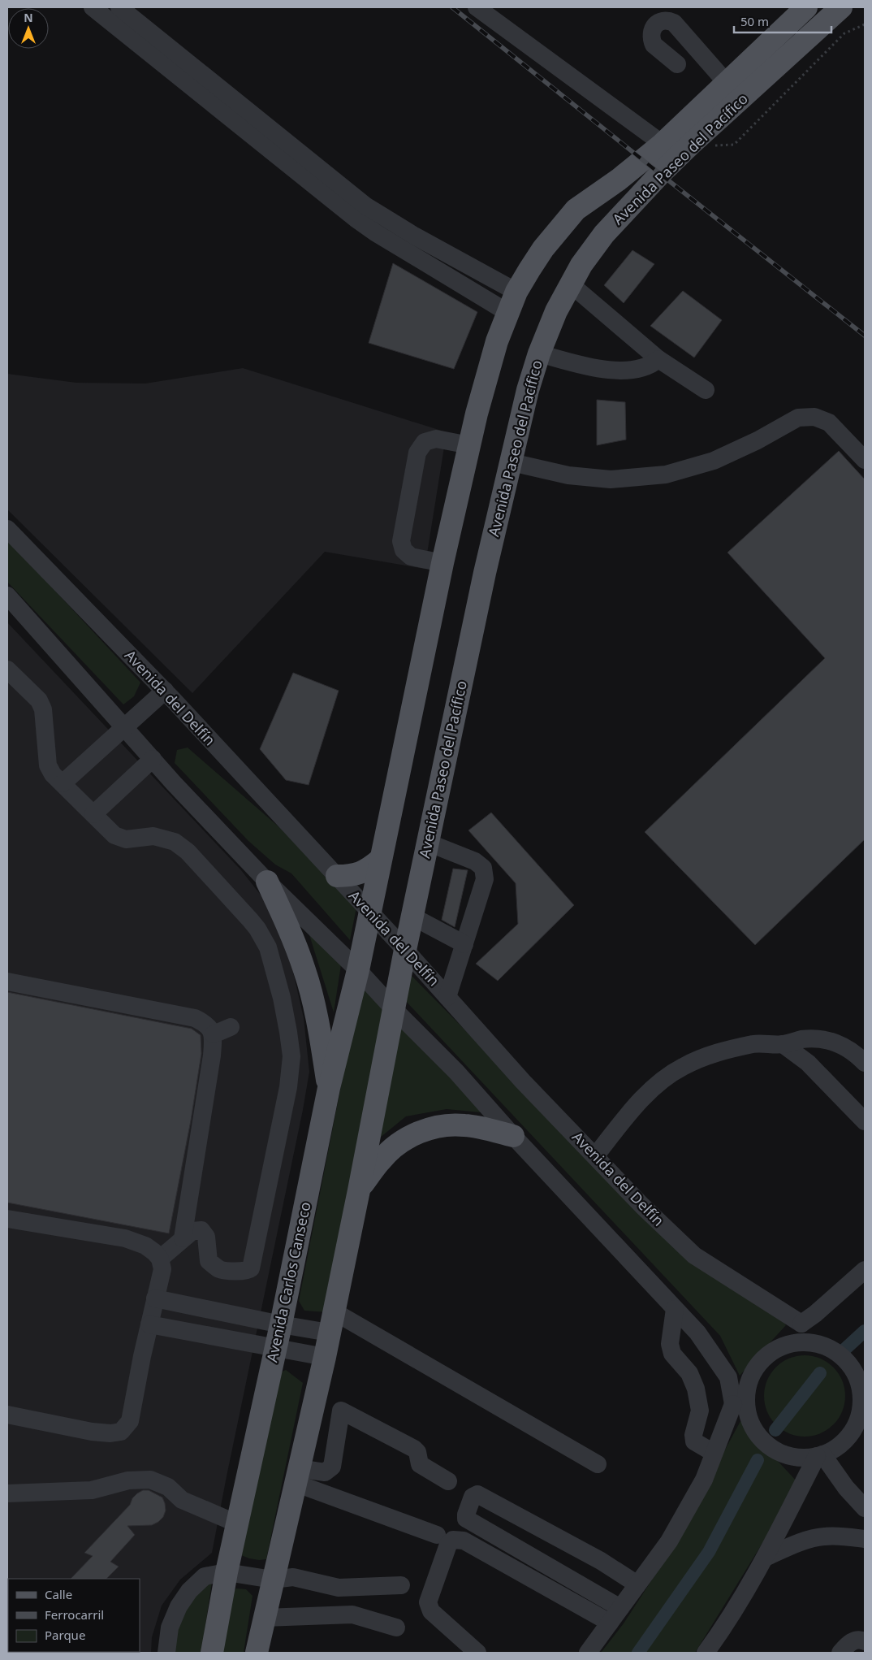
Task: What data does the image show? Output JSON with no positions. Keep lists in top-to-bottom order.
{
  "streets": {
    "main road": ["Avenida Paseo del Pacífico", "Avenida Carlos Canseco"],
    "street": ["Avenida del Delfín"]
  },
  "crossings": [
    ["Avenida Paseo del Pacífico", "Avenida del Delfín"],
    ["Avenida Paseo del Pacífico", "Avenida Carlos Canseco"],
    ["Avenida del Delfín", "Avenida Carlos Canseco"]
  ],
  "legend": ["Calle", "Ferrocarril", "Parque"],
  "scale_bar": "50 m",
  "north": "top"
}
